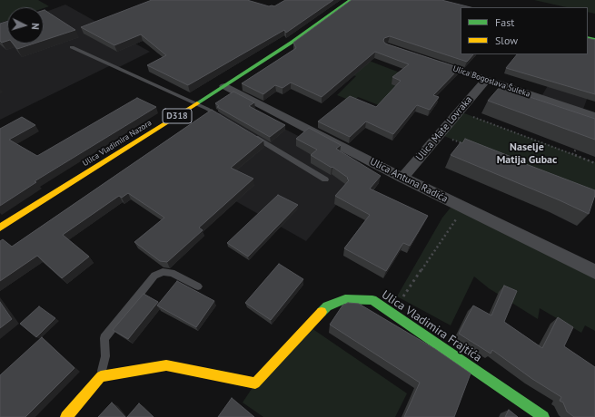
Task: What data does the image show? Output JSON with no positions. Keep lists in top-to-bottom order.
{
  "streets": {
    "main road": ["D318", "Ulica Vladimira Nazora", "Ulica Vladimira Frajtića"],
    "street": ["Ulica Bogoslava Šuleka", "Ulica Mate Lovraka", "Ulica Antuna Radića"]
  },
  "crossings": [
    ["Ulica Bogoslava Šuleka", "Ulica Mate Lovraka"],
    ["Ulica Mate Lovraka", "Ulica Antuna Radića"],
    ["Ulica Vladimira Nazora", "Ulica Antuna Radića"]
  ],
  "districts": ["Naselje Matija Gubac"],
  "legend": ["Fast", "Slow"],
  "north": "right"
}
